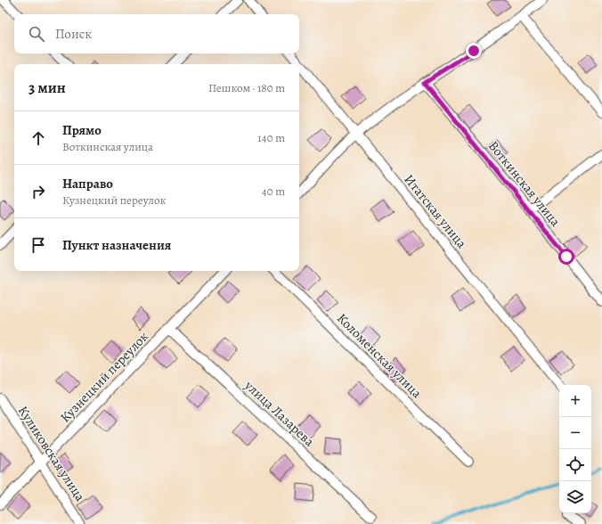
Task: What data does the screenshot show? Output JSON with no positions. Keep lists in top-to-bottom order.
{
  "streets": {
    "street": [
      "Воткинская улица",
      "Итатская улица",
      "Коломенская улица",
      "Кузнецкий переулок",
      "улица Лазарева",
      "Куликовская улица"
    ]
  },
  "crossings": [
    ["Кузнецкий переулок", "улица Лазарева"],
    ["Кузнецкий переулок", "Куликовская улица"]
  ],
  "page": {
    "search": "Поиск",
    "heading": ["3 мин", "Пешком · 180 m"],
    "list": [
      ["Прямо", "Воткинская улица", "140 m"],
      ["Направо", "Кузнецкий переулок", "40 m"],
      "Пункт назначения"
    ],
    "map_buttons": ["+", "−"]
  }
}
